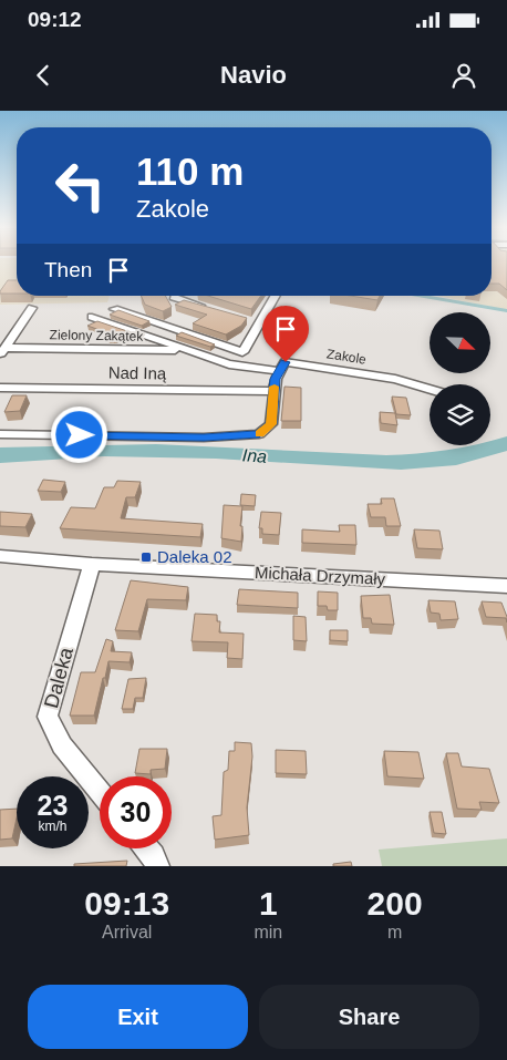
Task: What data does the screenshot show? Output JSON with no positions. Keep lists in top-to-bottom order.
{
  "streets": {
    "street": [
      "Zielony Zakątek",
      "Zakole",
      "Nad Iną",
      "Michała Drzymały",
      "Daleka"
    ]
  },
  "crossings": [
    ["Zielony Zakątek", "Zakole"],
    ["Michała Drzymały", "Daleka"]
  ],
  "water": ["Ina"],
  "places": {
    "transit": ["Daleka 02"]
  },
  "north": "bottom right",
  "page": {
    "status": "09:12",
    "header": "Navio",
    "turn": ["110 m", "Zakole"],
    "then": "Then",
    "speed": "23 km/h",
    "limit": "30",
    "eta": [
      "09:13",
      "Arrival",
      "1",
      "min",
      "200",
      "m"
    ],
    "buttons": ["Exit", "Share"]
  }
}
